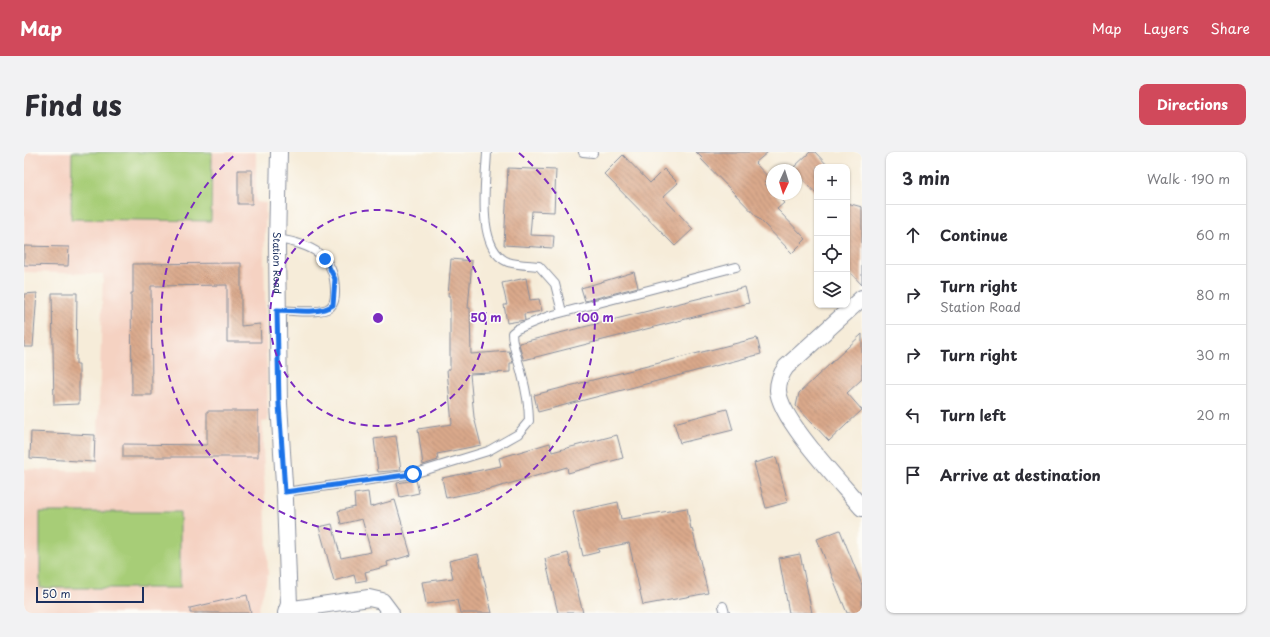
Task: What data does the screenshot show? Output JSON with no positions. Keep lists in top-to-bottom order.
{
  "streets": {
    "street": ["Station Road"]
  },
  "scale_bar": "50 m",
  "north": "bottom",
  "page": {
    "header": "Map",
    "nav": ["Map", "Layers", "Share"],
    "title": "Find us",
    "buttons": "Directions",
    "heading": ["3 min", "Walk · 190 m"],
    "map_buttons": ["+", "−"],
    "list": [
      ["Continue", "60 m"],
      ["Turn right", "Station Road", "80 m"],
      ["Turn right", "30 m"],
      ["Turn left", "20 m"],
      "Arrive at destination"
    ],
    "scale": "50 m"
  },
  "rings": ["50 m", "100 m"]
}
